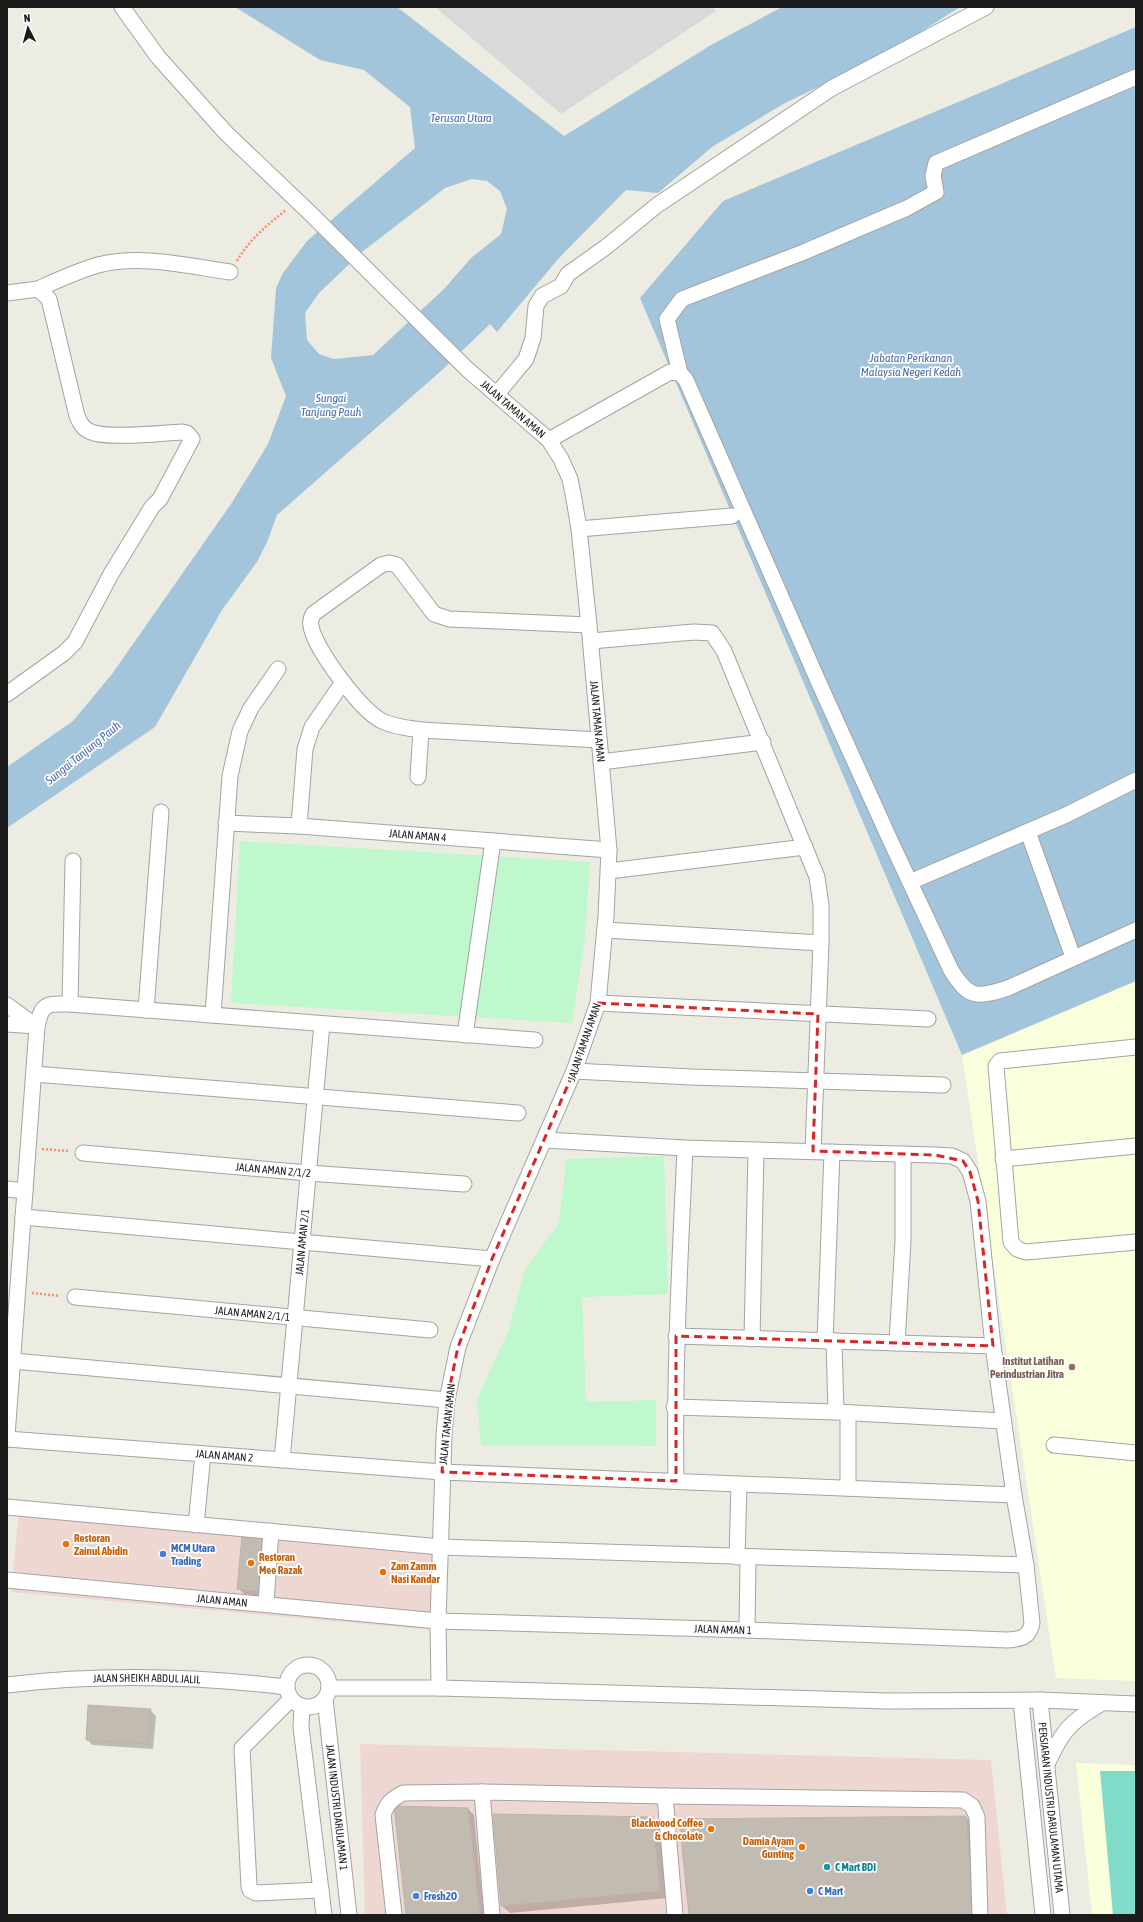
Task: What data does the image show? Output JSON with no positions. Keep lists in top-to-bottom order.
{
  "streets": {
    "street": [
      "JALAN TAMAN AMAN",
      "JALAN AMAN 4",
      "JALAN AMAN 2/1/2",
      "JALAN AMAN 2/1",
      "JALAN AMAN 2/1/1",
      "JALAN AMAN 2",
      "JALAN AMAN",
      "JALAN AMAN 1",
      "JALAN SHEIKH ABDUL JALIL",
      "JALAN INDUSTRI DARULAMAN 1",
      "PERSIARAN INDUSTRI DARULAMAN UTAMA"
    ]
  },
  "crossings": [
    ["JALAN TAMAN AMAN", "JALAN AMAN 4"],
    ["JALAN TAMAN AMAN", "JALAN AMAN 2"],
    ["JALAN TAMAN AMAN", "JALAN AMAN"],
    ["JALAN TAMAN AMAN", "JALAN AMAN 1"],
    ["JALAN AMAN 2/1/2", "JALAN AMAN 2/1"],
    ["JALAN AMAN 2/1", "JALAN AMAN 2/1/1"],
    ["JALAN AMAN 2/1", "JALAN AMAN 2"],
    ["JALAN AMAN 2", "JALAN AMAN 1"],
    ["JALAN AMAN", "JALAN AMAN 1"],
    ["JALAN SHEIKH ABDUL JALIL", "JALAN INDUSTRI DARULAMAN 1"]
  ],
  "water": ["Terusan Utara", "Jabatan Perikanan Malaysia Negeri Kedah", "Sungai Tanjung Pauh"],
  "places": [
    "Institut Latihan Perindustrian Jitra",
    "Restoran Zainul Abidin",
    "MCM Utara Trading",
    "Restoran Mee Razak",
    "Zam Zamm Nasi Kandar",
    "Blackwood Coffee & Chocolate",
    "Damia Ayam Gunting",
    "C Mart BDI",
    "C Mart",
    "Fresh2O"
  ],
  "north": "top"
}
